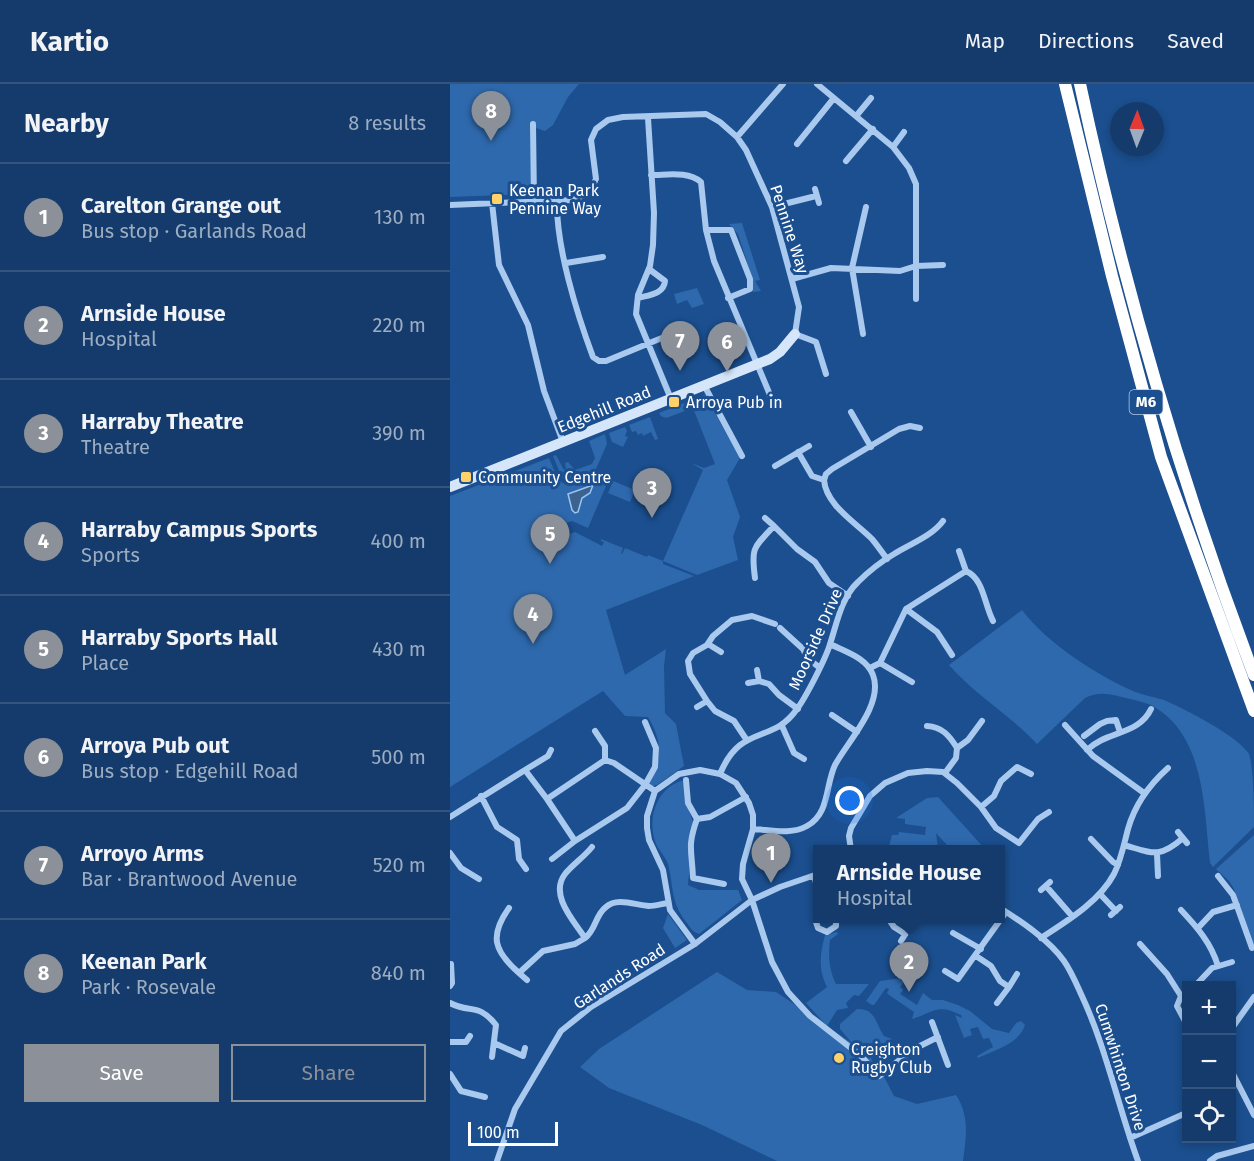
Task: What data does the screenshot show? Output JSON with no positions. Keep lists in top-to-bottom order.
{
  "streets": {
    "highway": ["M6"],
    "street": [
      "Pennine Way",
      "Edgehill Road",
      "Moorside Drive",
      "Garlands Road",
      "Cumwhinton Drive"
    ]
  },
  "crossings": [
    ["Pennine Way", "Edgehill Road"]
  ],
  "places": {
    "transit": ["Keenan Park Pennine Way", "Arroya Pub in", "Community Centre"],
    "other": ["Creighton Rugby Club"]
  },
  "scale_bar": "100 m",
  "north": "top",
  "page": {
    "header": "Kartio",
    "nav": ["Map", "Directions", "Saved"],
    "heading": ["Nearby", "8 results"],
    "pins": [
      "8",
      "7",
      "6",
      "3",
      "5",
      "4",
      "1",
      "2"
    ],
    "list": [
      {
        "mark": "1",
        "name": "Carelton Grange out",
        "note": "Bus stop · Garlands Road",
        "value": "130 m"
      },
      {
        "mark": "2",
        "name": "Arnside House",
        "note": "Hospital",
        "value": "220 m"
      },
      {
        "mark": "3",
        "name": "Harraby Theatre",
        "note": "Theatre",
        "value": "390 m"
      },
      {
        "mark": "4",
        "name": "Harraby Campus Sports",
        "note": "Sports",
        "value": "400 m"
      },
      {
        "mark": "5",
        "name": "Harraby Sports Hall",
        "note": "Place",
        "value": "430 m"
      },
      {
        "mark": "6",
        "name": "Arroya Pub out",
        "note": "Bus stop · Edgehill Road",
        "value": "500 m"
      },
      {
        "mark": "7",
        "name": "Arroyo Arms",
        "note": "Bar · Brantwood Avenue",
        "value": "520 m"
      },
      {
        "mark": "8",
        "name": "Keenan Park",
        "note": "Park · Rosevale",
        "value": "840 m"
      }
    ],
    "popup": ["Arnside House", "Hospital"],
    "map_buttons": ["+", "−"],
    "buttons": ["Save", "Share"],
    "scale": "100 m"
  }
}
